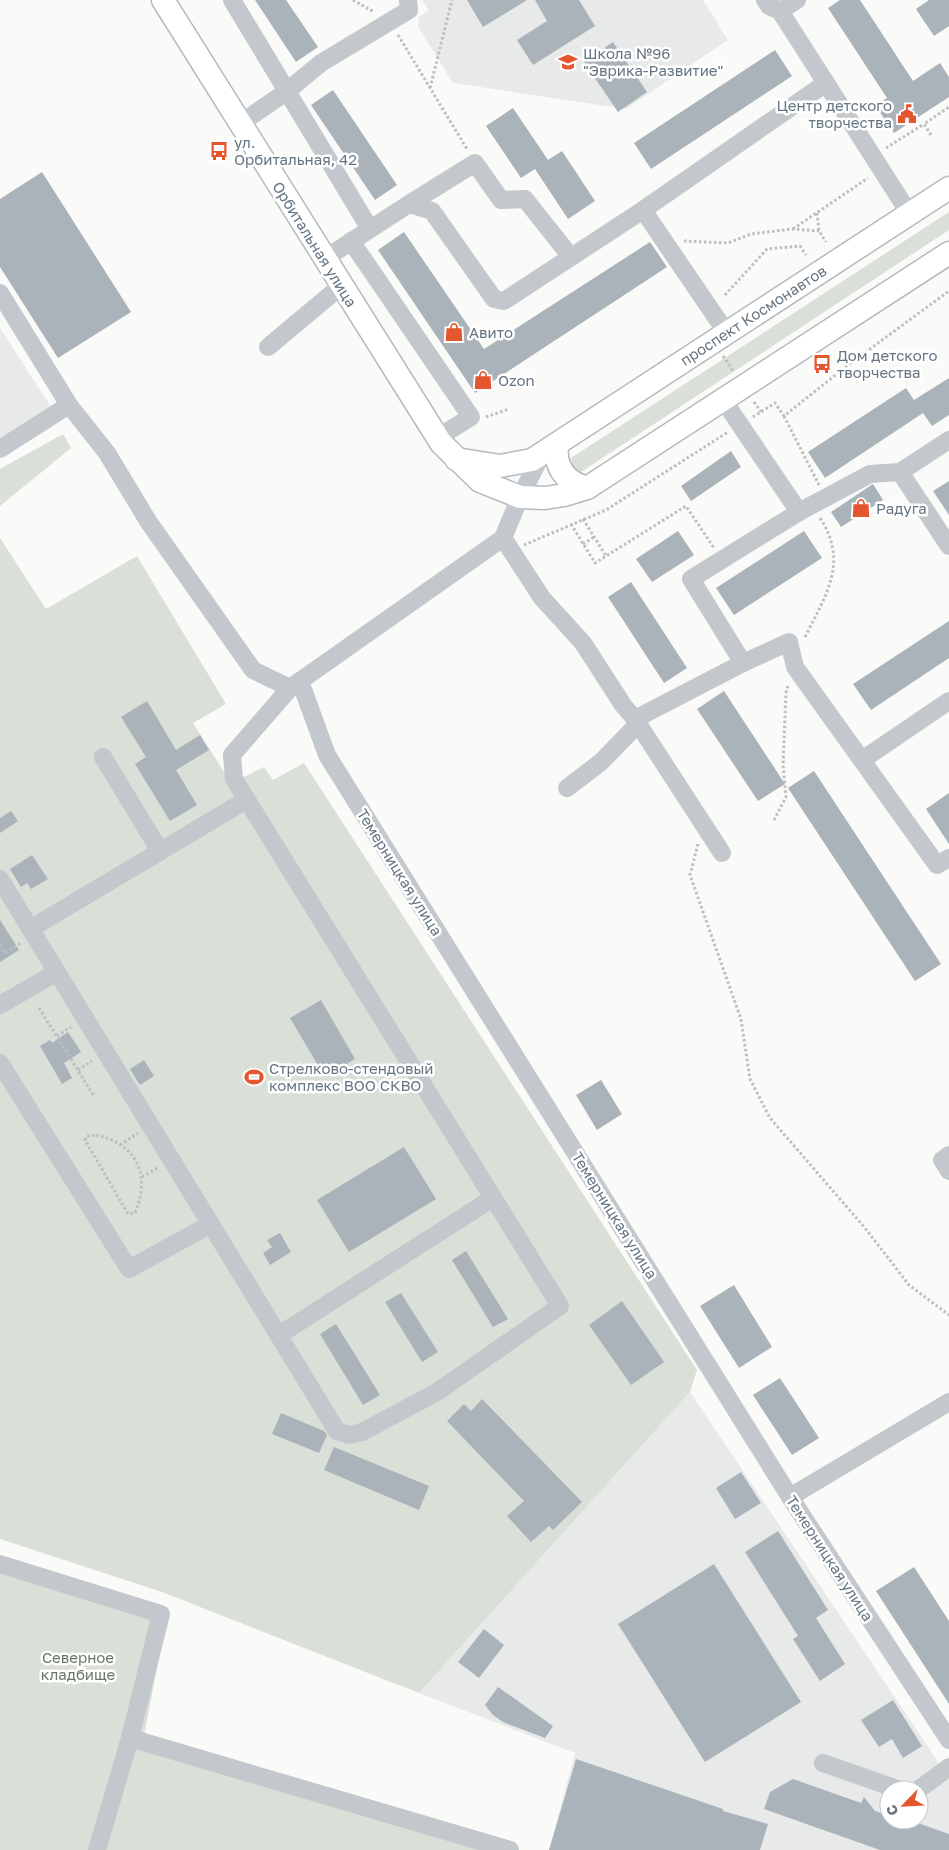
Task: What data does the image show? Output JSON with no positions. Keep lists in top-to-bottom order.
{
  "streets": {
    "main road": ["Орбитальная улица", "проспект Космонавтов"],
    "street": ["Темерницкая улица"]
  },
  "crossings": [
    ["Орбитальная улица", "проспект Космонавтов"]
  ],
  "parks": ["Северное кладбище"],
  "places": {
    "school or university": ["Школа №96 \"Эврика-Развитие\""],
    "public building": ["Центр детского творчества"],
    "bus stop": ["ул. Орбитальная, 42", "Дом детского творчества"],
    "shop": ["Авито", "Ozon", "Радуга"],
    "sports": ["Стрелково-стендовый комплекс ВОО СКВО"]
  },
  "north": "bottom left"
}
